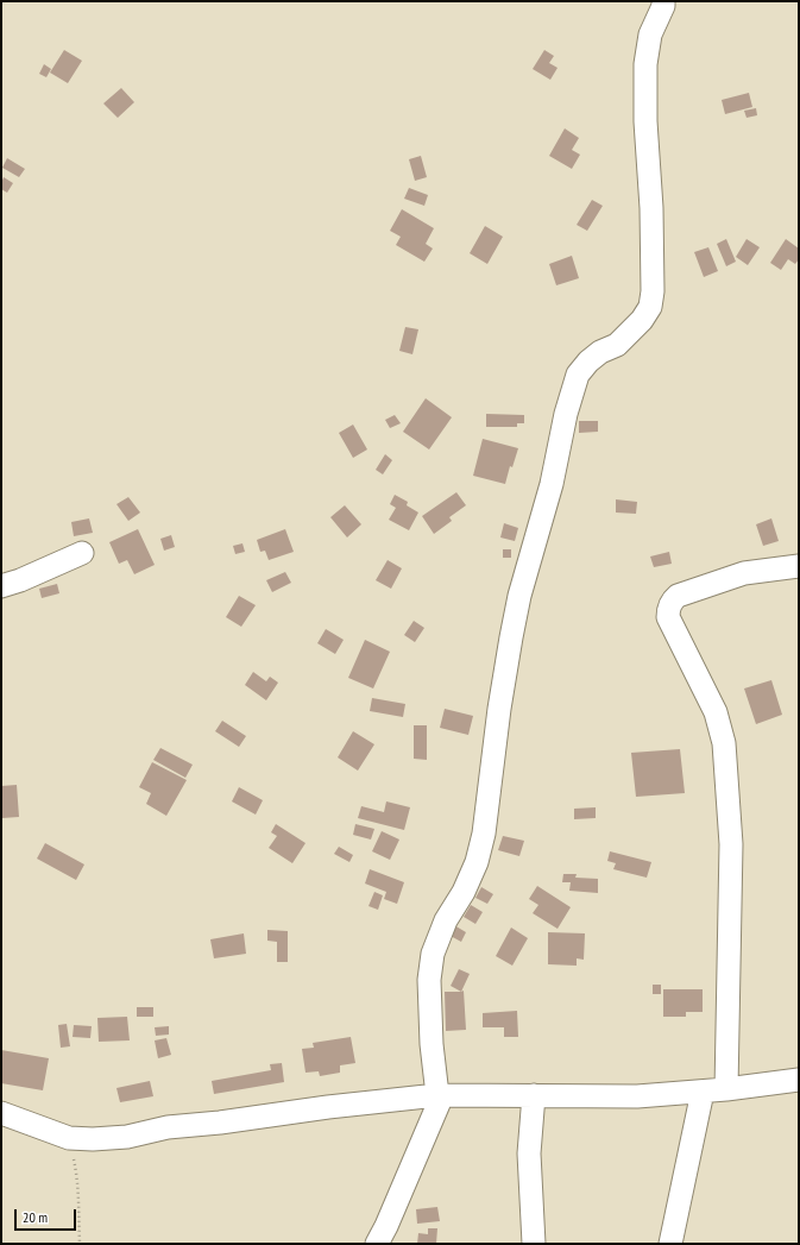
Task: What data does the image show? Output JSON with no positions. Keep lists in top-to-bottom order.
{
  "scale_bar": "20 m"
}
